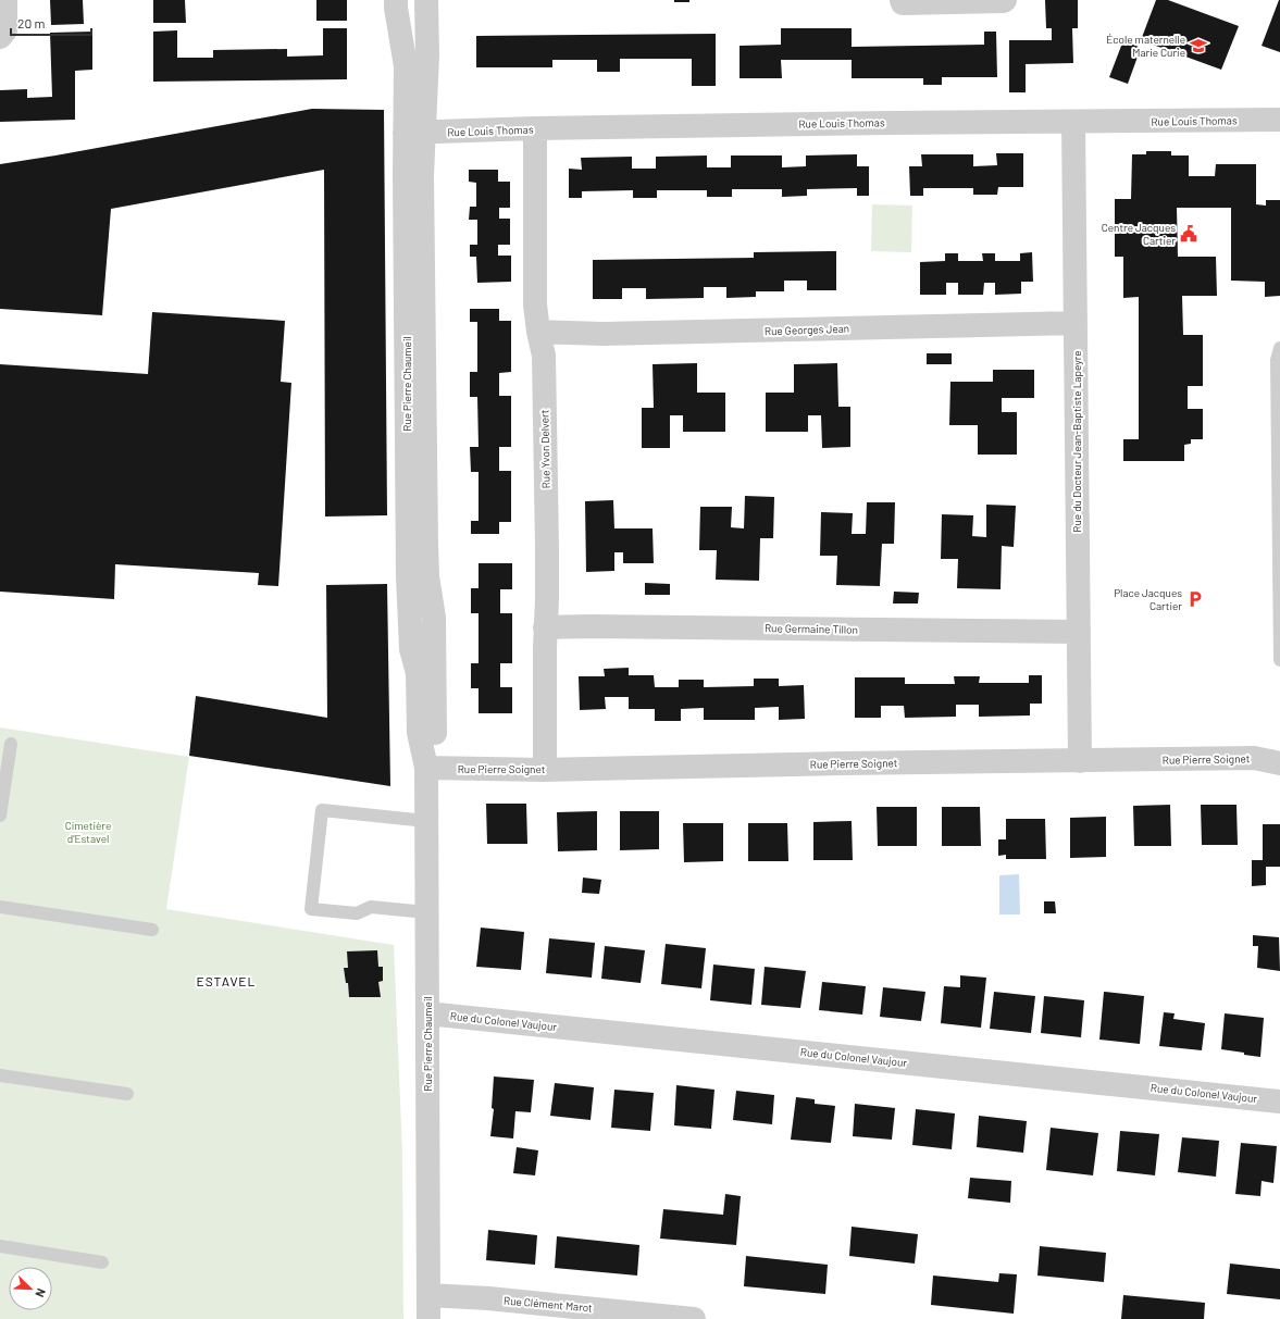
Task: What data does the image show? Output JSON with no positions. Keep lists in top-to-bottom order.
{
  "streets": {
    "street": [
      "Rue Louis Thomas",
      "Rue Georges Jean",
      "Rue Pierre Chaumeil",
      "Rue du Docteur Jean-Baptiste Lapeyre",
      "Rue Yvon Delvert",
      "Rue Germaine Tillon",
      "Rue Pierre Soignet",
      "Rue du Colonel Vaujour",
      "Rue Clément Marot"
    ]
  },
  "crossings": [
    ["Rue Louis Thomas", "Rue Pierre Chaumeil"],
    ["Rue Louis Thomas", "Rue du Docteur Jean-Baptiste Lapeyre"],
    ["Rue Louis Thomas", "Rue Yvon Delvert"],
    ["Rue Georges Jean", "Rue du Docteur Jean-Baptiste Lapeyre"],
    ["Rue Georges Jean", "Rue Yvon Delvert"],
    ["Rue Pierre Chaumeil", "Rue Pierre Soignet"],
    ["Rue Pierre Chaumeil", "Rue du Colonel Vaujour"],
    ["Rue Pierre Chaumeil", "Rue Clément Marot"],
    ["Rue du Docteur Jean-Baptiste Lapeyre", "Rue Germaine Tillon"],
    ["Rue du Docteur Jean-Baptiste Lapeyre", "Rue Pierre Soignet"],
    ["Rue Yvon Delvert", "Rue Germaine Tillon"],
    ["Rue Yvon Delvert", "Rue Pierre Soignet"]
  ],
  "districts": ["ESTAVEL"],
  "parks": ["Cimetière d'Estavel"],
  "places": {
    "school or university": ["École maternelle Marie Curie"],
    "public building": ["Centre Jacques Cartier"],
    "parking": ["Place Jacques Cartier"]
  },
  "scale_bar": "20 m",
  "north": "bottom right"
}
